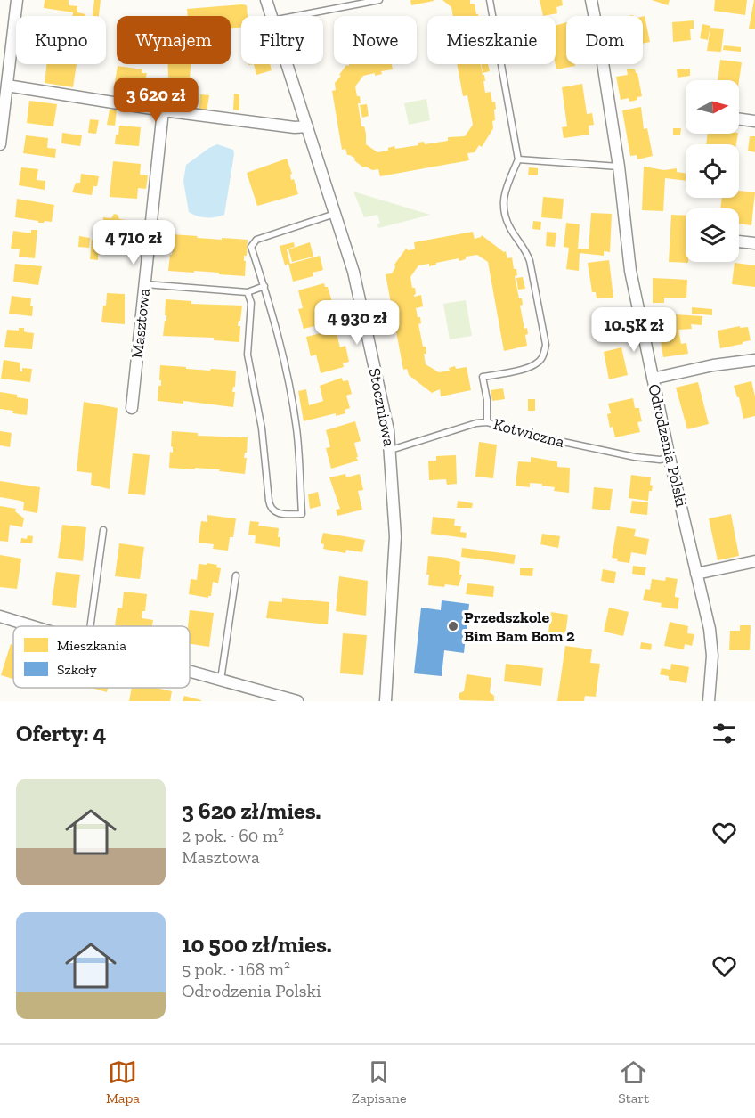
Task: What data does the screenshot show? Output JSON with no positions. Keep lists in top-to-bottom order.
{
  "streets": {
    "street": ["Masztowa", "Stoczniowa", "Odrodzenia Polski"],
    "lane": ["Kotwiczna"]
  },
  "crossings": [
    ["Stoczniowa", "Kotwiczna"],
    ["Kotwiczna", "Odrodzenia Polski"]
  ],
  "places": ["Przedszkole Bim Bam Bom 2"],
  "legend": ["Mieszkania", "Szkoły"],
  "north": "right",
  "page": {
    "chip": [
      "Kupno",
      "Wynajem",
      "Filtry",
      "Nowe",
      "Mieszkanie",
      "Dom"
    ],
    "price": [
      "3 620 zł",
      "4 710 zł",
      "4 930 zł",
      "10.5K zł"
    ],
    "heading": "Oferty: 4",
    "list": [
      {
        "name": "3 620 zł/mies.",
        "note": "2 pok. · 60 m² · Masztowa"
      },
      {
        "name": "10 500 zł/mies.",
        "note": "5 pok. · 168 m² · Odrodzenia Polski"
      }
    ],
    "tabs": ["Mapa", "Zapisane", "Start"]
  }
}
